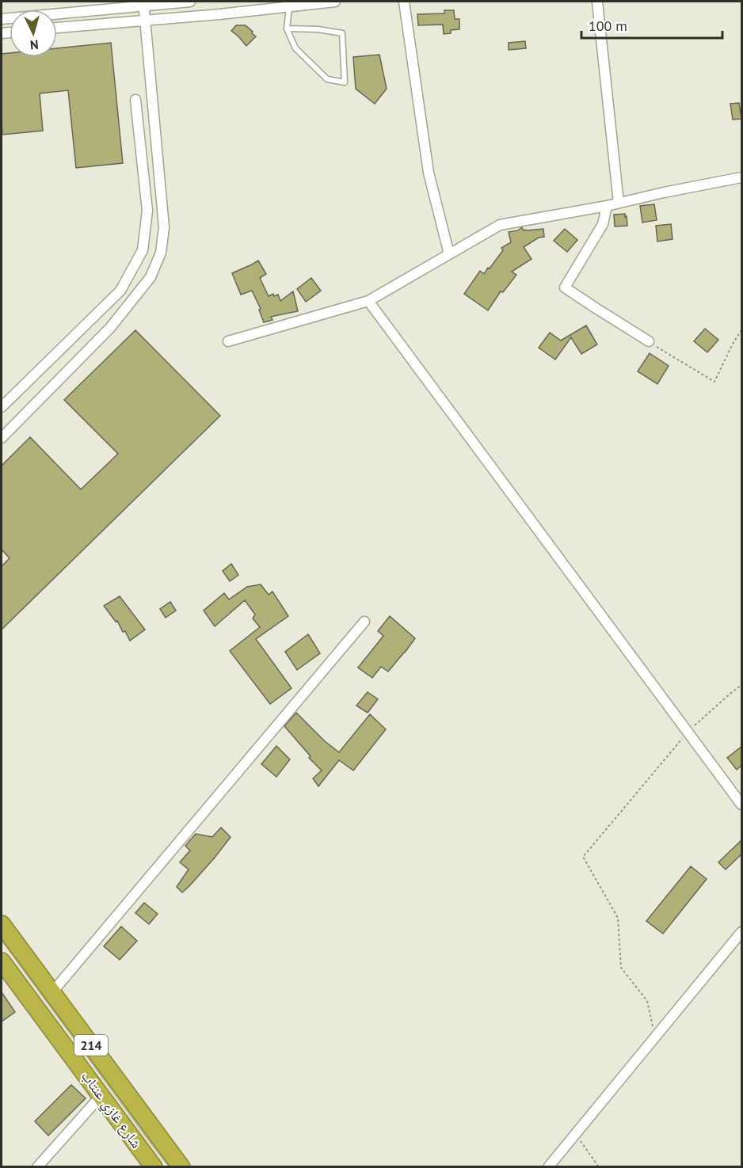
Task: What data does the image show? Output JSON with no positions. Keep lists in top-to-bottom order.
{
  "streets": {
    "highway": ["214", "شارع غازي عنتاب"]
  },
  "scale_bar": "100 m",
  "north": "bottom"
}
